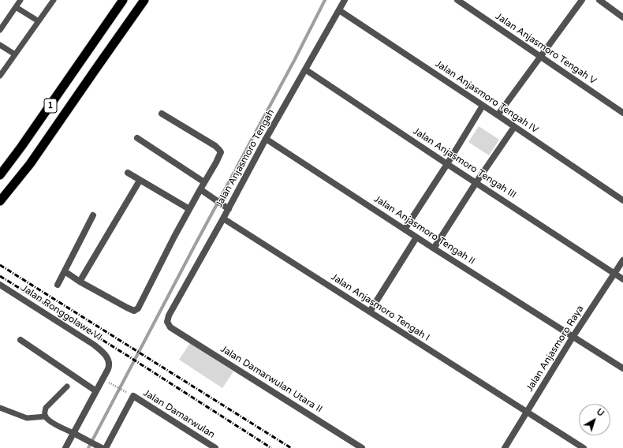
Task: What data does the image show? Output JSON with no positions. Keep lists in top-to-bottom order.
{
  "streets": {
    "highway": ["1"],
    "street": [
      "Jalan Anjasmoro Tengah V",
      "Jalan Anjasmoro Tengah IV",
      "Jalan Anjasmoro Tengah",
      "Jalan Anjasmoro Tengah III",
      "Jalan Anjasmoro Tengah II",
      "Jalan Anjasmoro Tengah I",
      "Jalan Ronggolawe VI",
      "Jalan Anjasmoro Raya",
      "Jalan Damarwulan Utara II",
      "Jalan Damarwulan"
    ]
  },
  "crossings": [
    ["Jalan Anjasmoro Tengah IV", "Jalan Anjasmoro Tengah"],
    ["Jalan Anjasmoro Tengah", "Jalan Anjasmoro Tengah III"],
    ["Jalan Anjasmoro Tengah", "Jalan Anjasmoro Tengah II"],
    ["Jalan Anjasmoro Tengah", "Jalan Anjasmoro Tengah I"],
    ["Jalan Anjasmoro Tengah", "Jalan Damarwulan Utara II"],
    ["Jalan Anjasmoro Tengah III", "Jalan Anjasmoro Raya"],
    ["Jalan Anjasmoro Tengah II", "Jalan Anjasmoro Raya"],
    ["Jalan Anjasmoro Tengah I", "Jalan Anjasmoro Raya"]
  ],
  "north": "top right"
}
